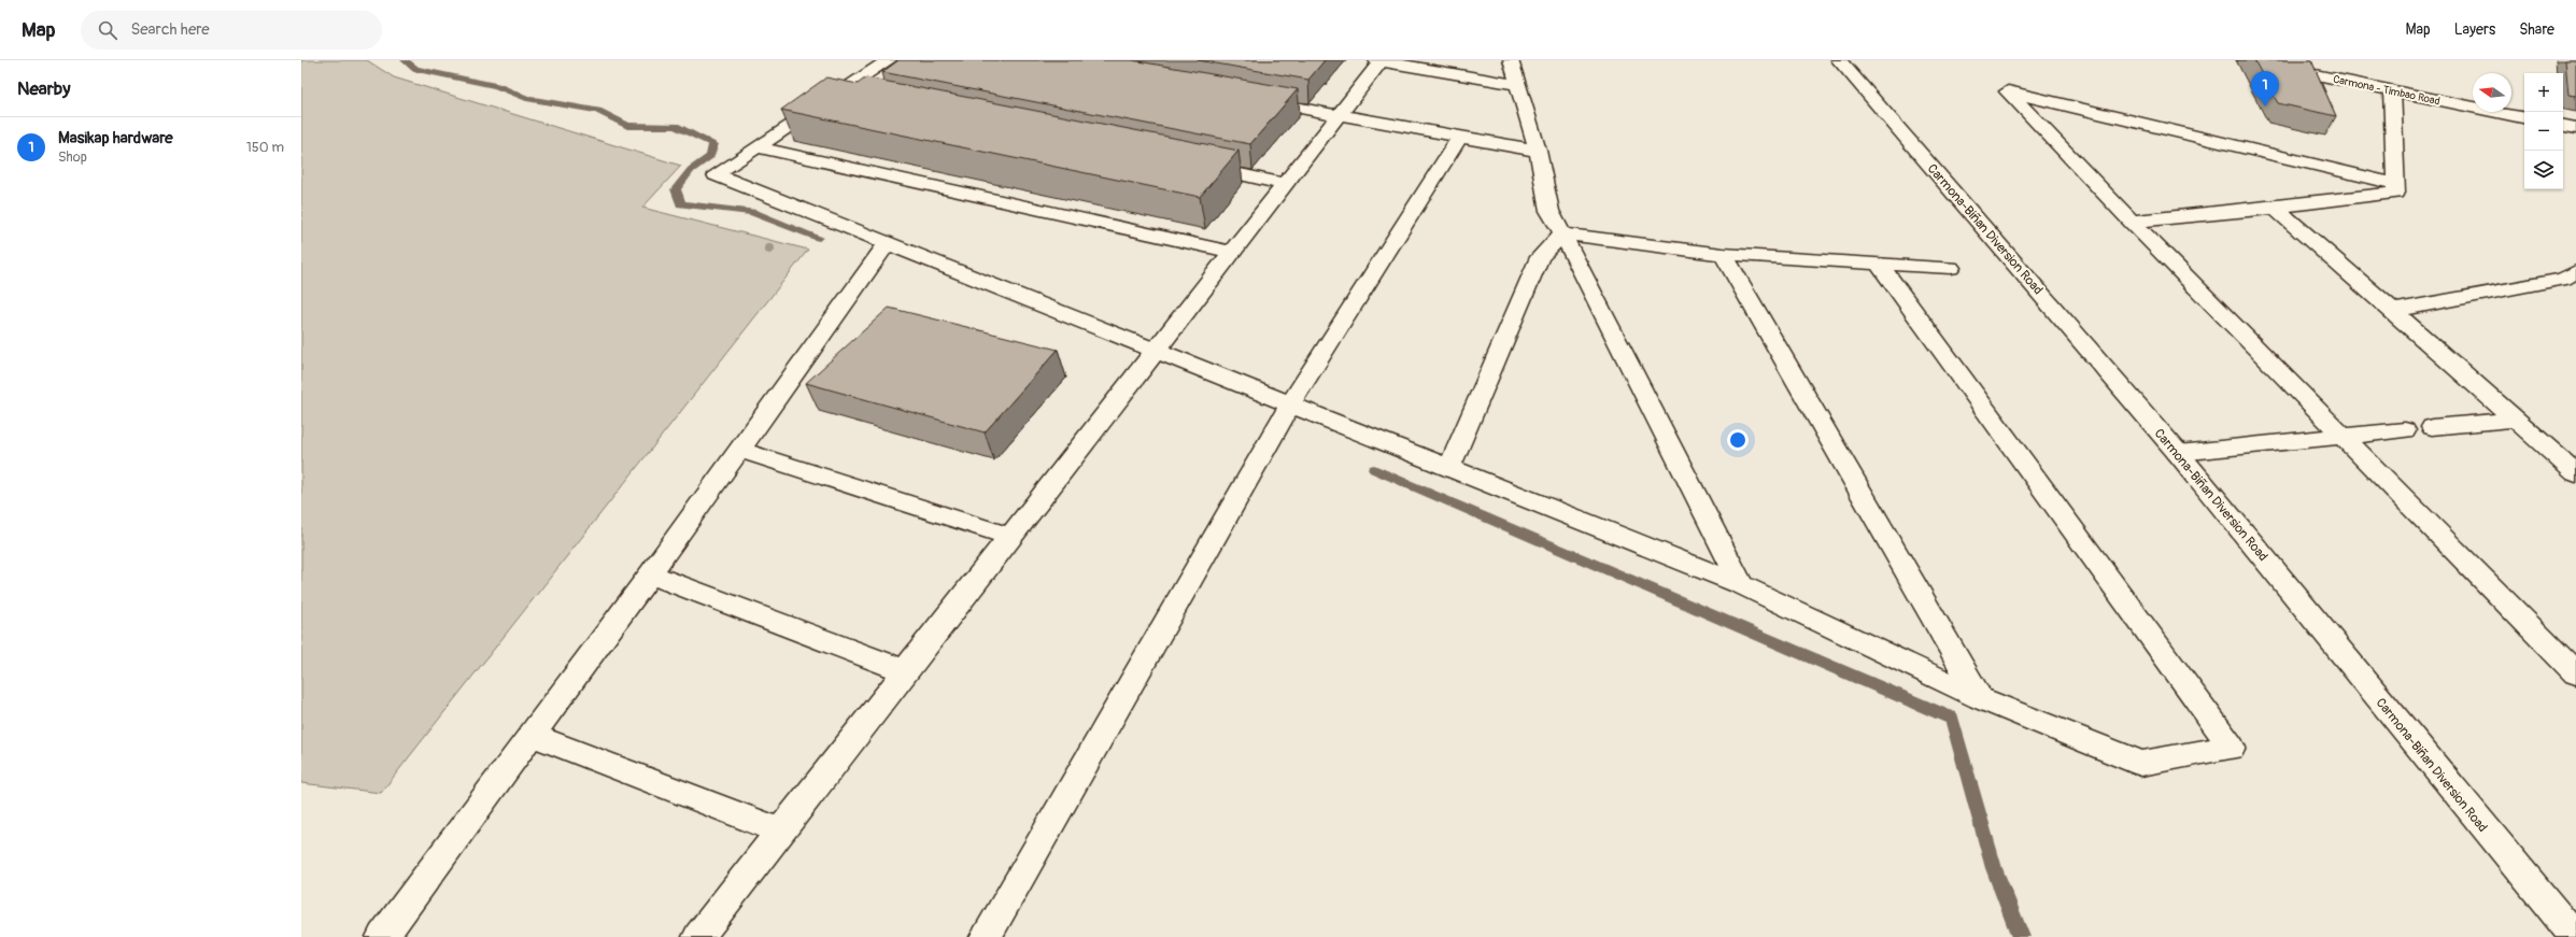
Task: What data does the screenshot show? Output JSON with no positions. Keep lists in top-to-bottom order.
{
  "streets": {
    "street": ["Carmona - Timbao Road", "Carmona-Biñan Diversion Road"]
  },
  "north": "left",
  "page": {
    "header": "Map",
    "search": "Search here",
    "nav": ["Map", "Layers", "Share"],
    "heading": "Nearby",
    "pins": "1",
    "map_buttons": ["+", "−"],
    "list": [
      {
        "mark": "1",
        "name": "Masikap hardware",
        "note": "Shop",
        "value": "150 m"
      }
    ]
  }
}
